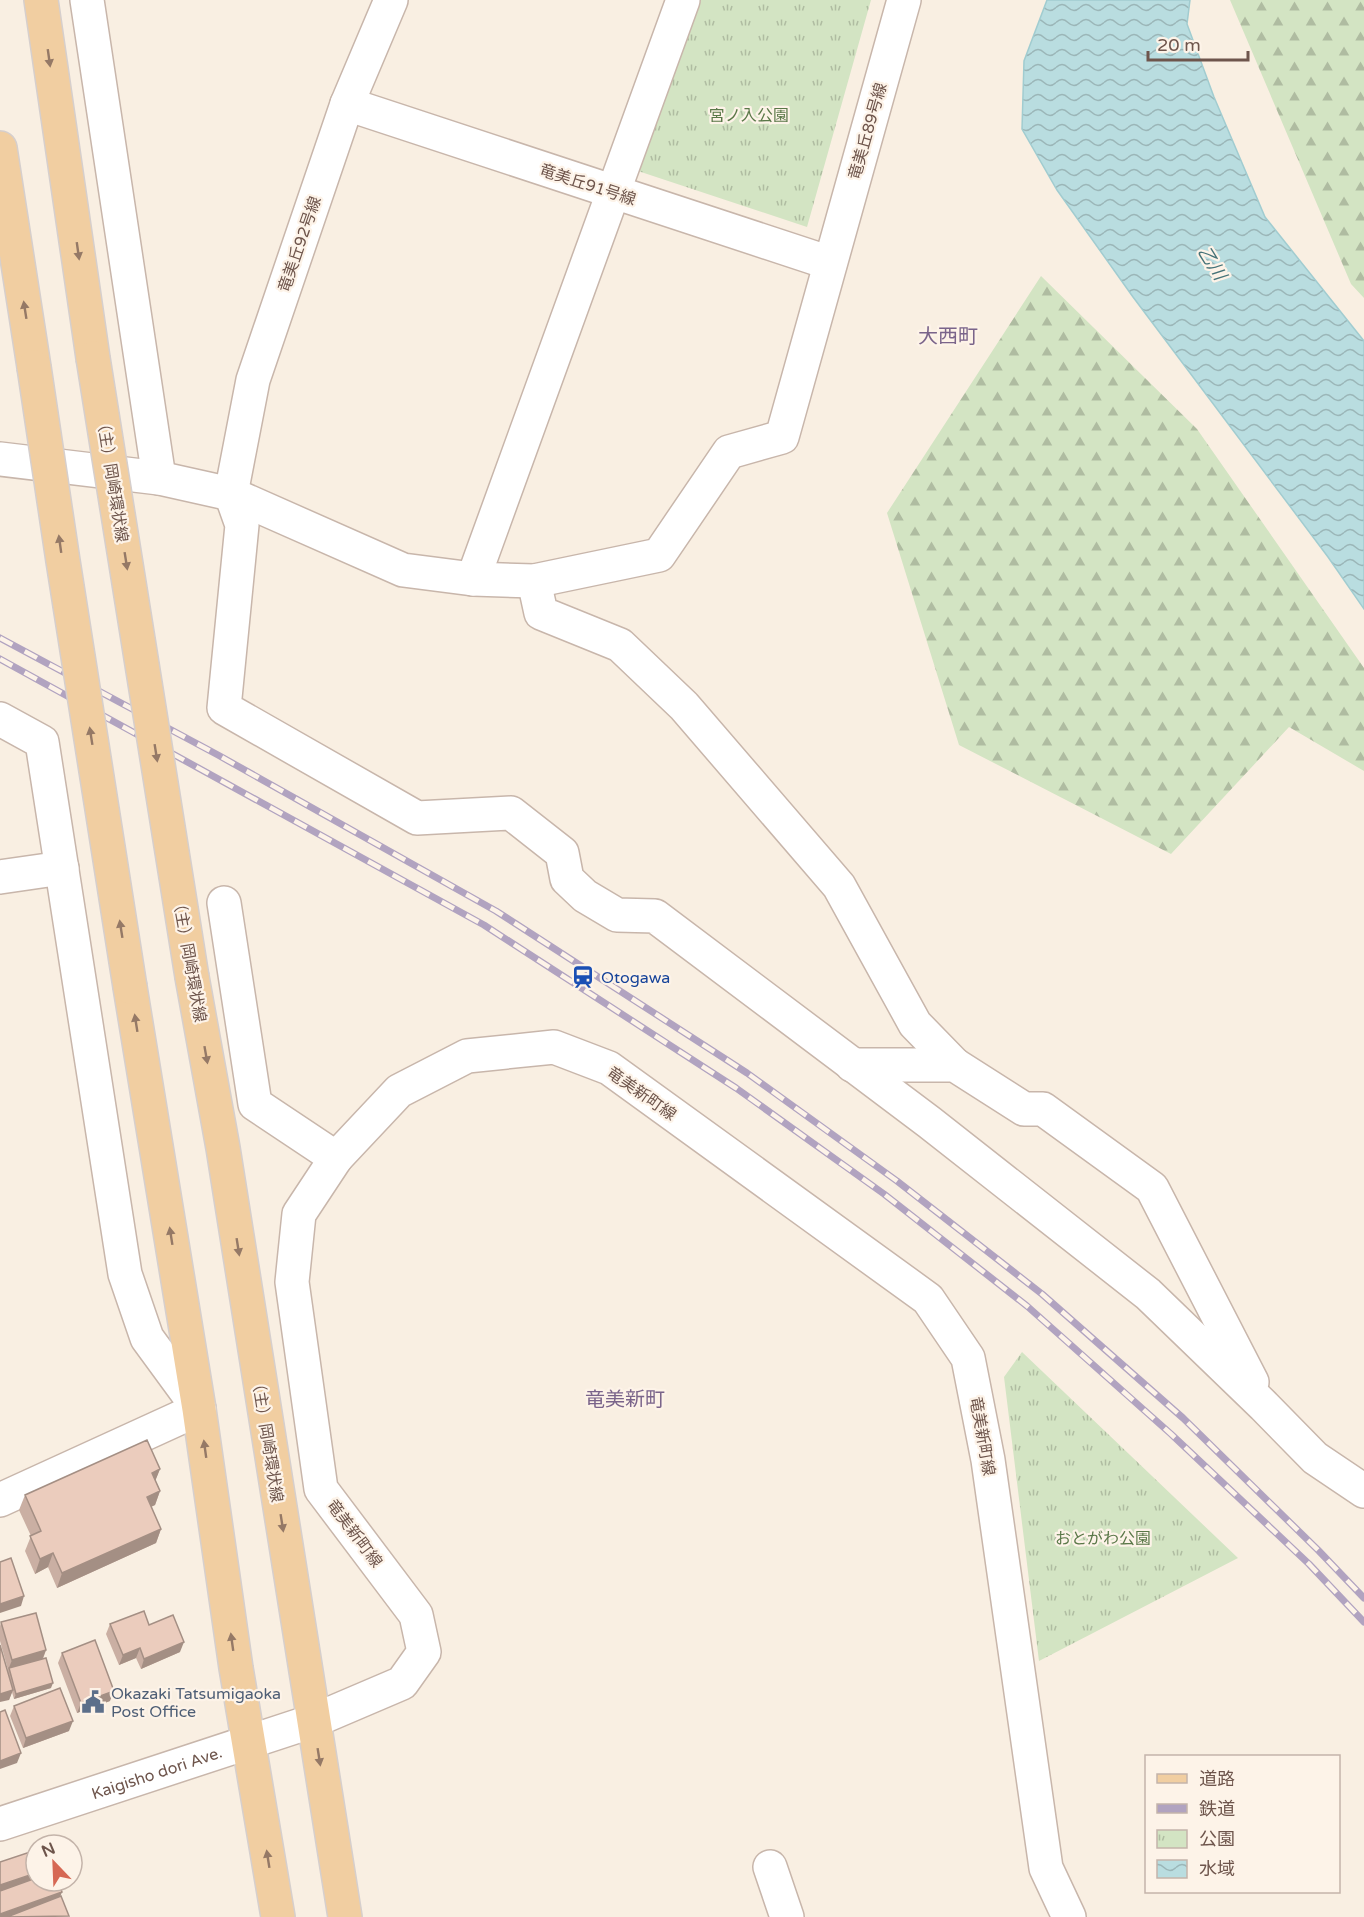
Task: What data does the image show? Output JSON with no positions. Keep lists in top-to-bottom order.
{
  "streets": {
    "main road": ["（主）岡崎環状線"],
    "street": [
      "竜美丘89号線",
      "竜美丘91号線",
      "竜美丘92号線",
      "竜美新町線",
      "Kaigisho dori Ave."
    ]
  },
  "crossings": [
    ["竜美丘89号線", "竜美丘91号線"],
    ["竜美丘91号線", "竜美丘92号線"],
    ["（主）岡崎環状線", "竜美新町線"],
    ["（主）岡崎環状線", "Kaigisho dori Ave."],
    ["竜美新町線", "Kaigisho dori Ave."]
  ],
  "districts": ["大西町", "竜美新町"],
  "water": ["乙川"],
  "parks": ["宮ノ入公園", "おとがわ公園"],
  "places": {
    "station": ["Otogawa"],
    "public building": ["Okazaki Tatsumigaoka Post Office"]
  },
  "legend": [
    "道路",
    "鉄道",
    "公園",
    "水域"
  ],
  "scale_bar": "20 m",
  "north": "top left"
}
